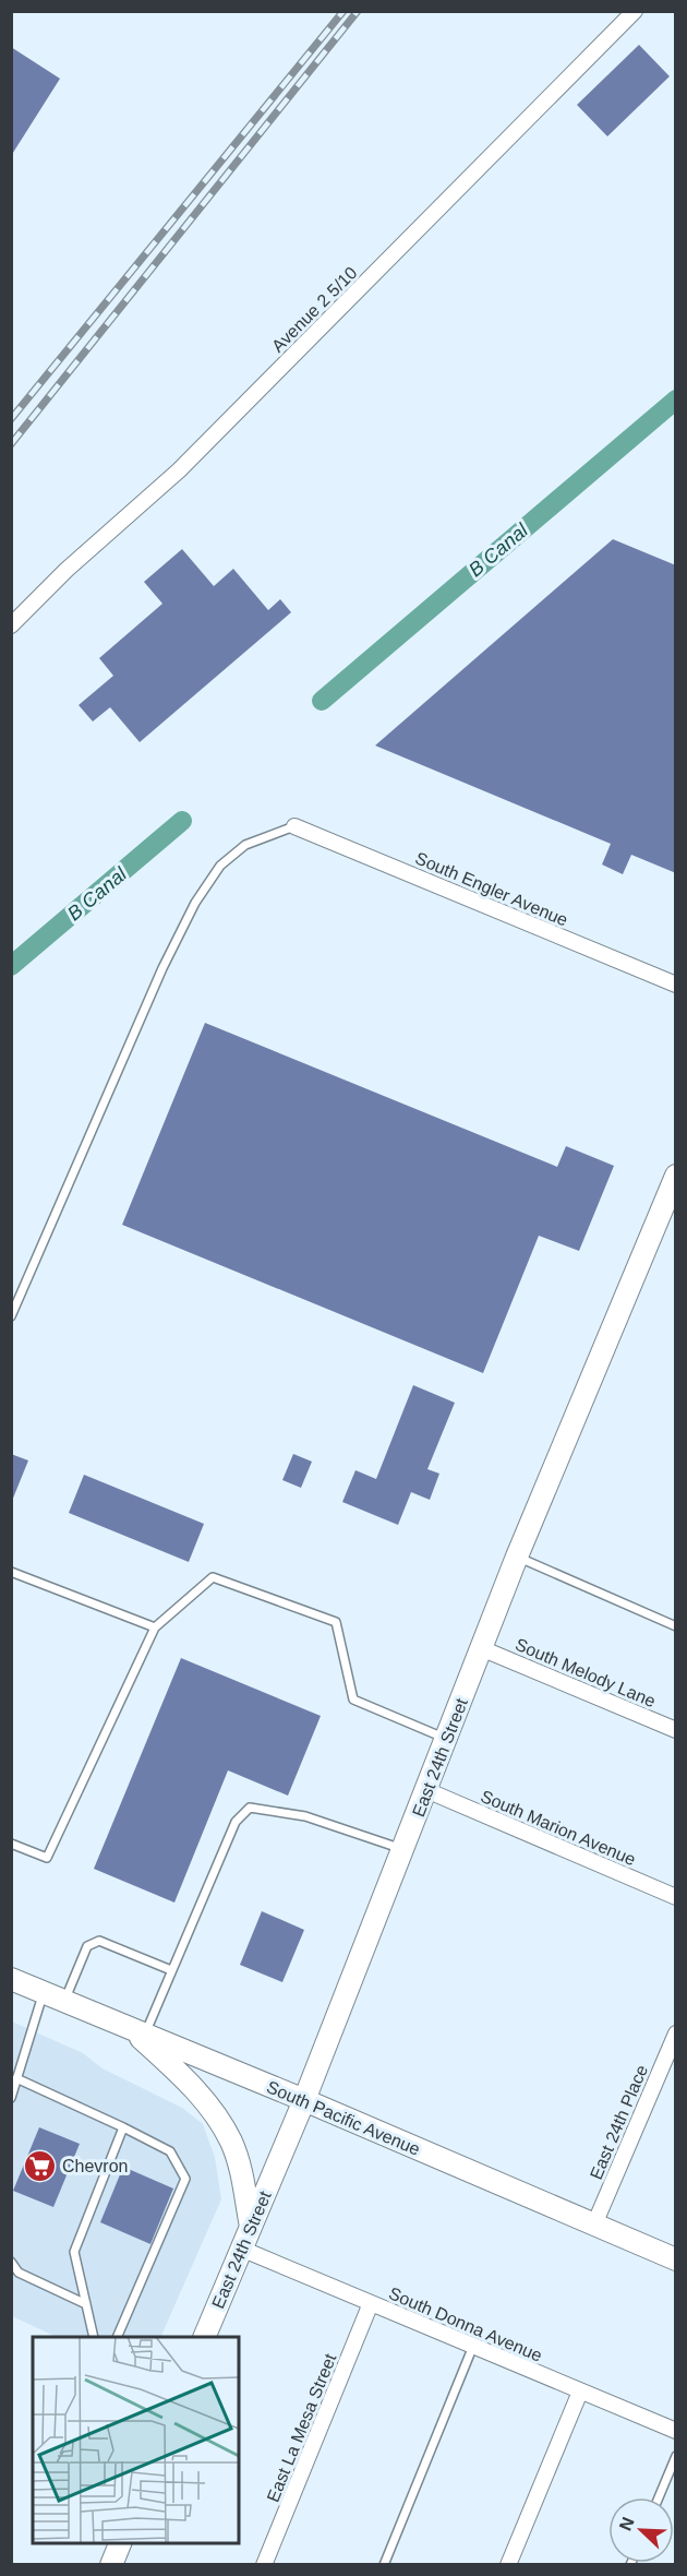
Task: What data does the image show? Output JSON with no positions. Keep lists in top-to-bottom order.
{
  "streets": {
    "main road": ["East 24th Street", "South Pacific Avenue"],
    "street": [
      "Avenue 2 5/10",
      "South Engler Avenue",
      "South Melody Lane",
      "South Marion Avenue",
      "East 24th Place",
      "South Donna Avenue",
      "East La Mesa Street"
    ]
  },
  "crossings": [
    ["South Melody Lane", "East 24th Street"],
    ["East 24th Street", "South Marion Avenue"],
    ["East 24th Street", "South Pacific Avenue"],
    ["East 24th Street", "South Donna Avenue"],
    ["South Pacific Avenue", "East 24th Place"],
    ["South Donna Avenue", "East La Mesa Street"]
  ],
  "water": ["B Canal"],
  "places": {
    "supermarket": ["Chevron"]
  },
  "north": "top left"
}
